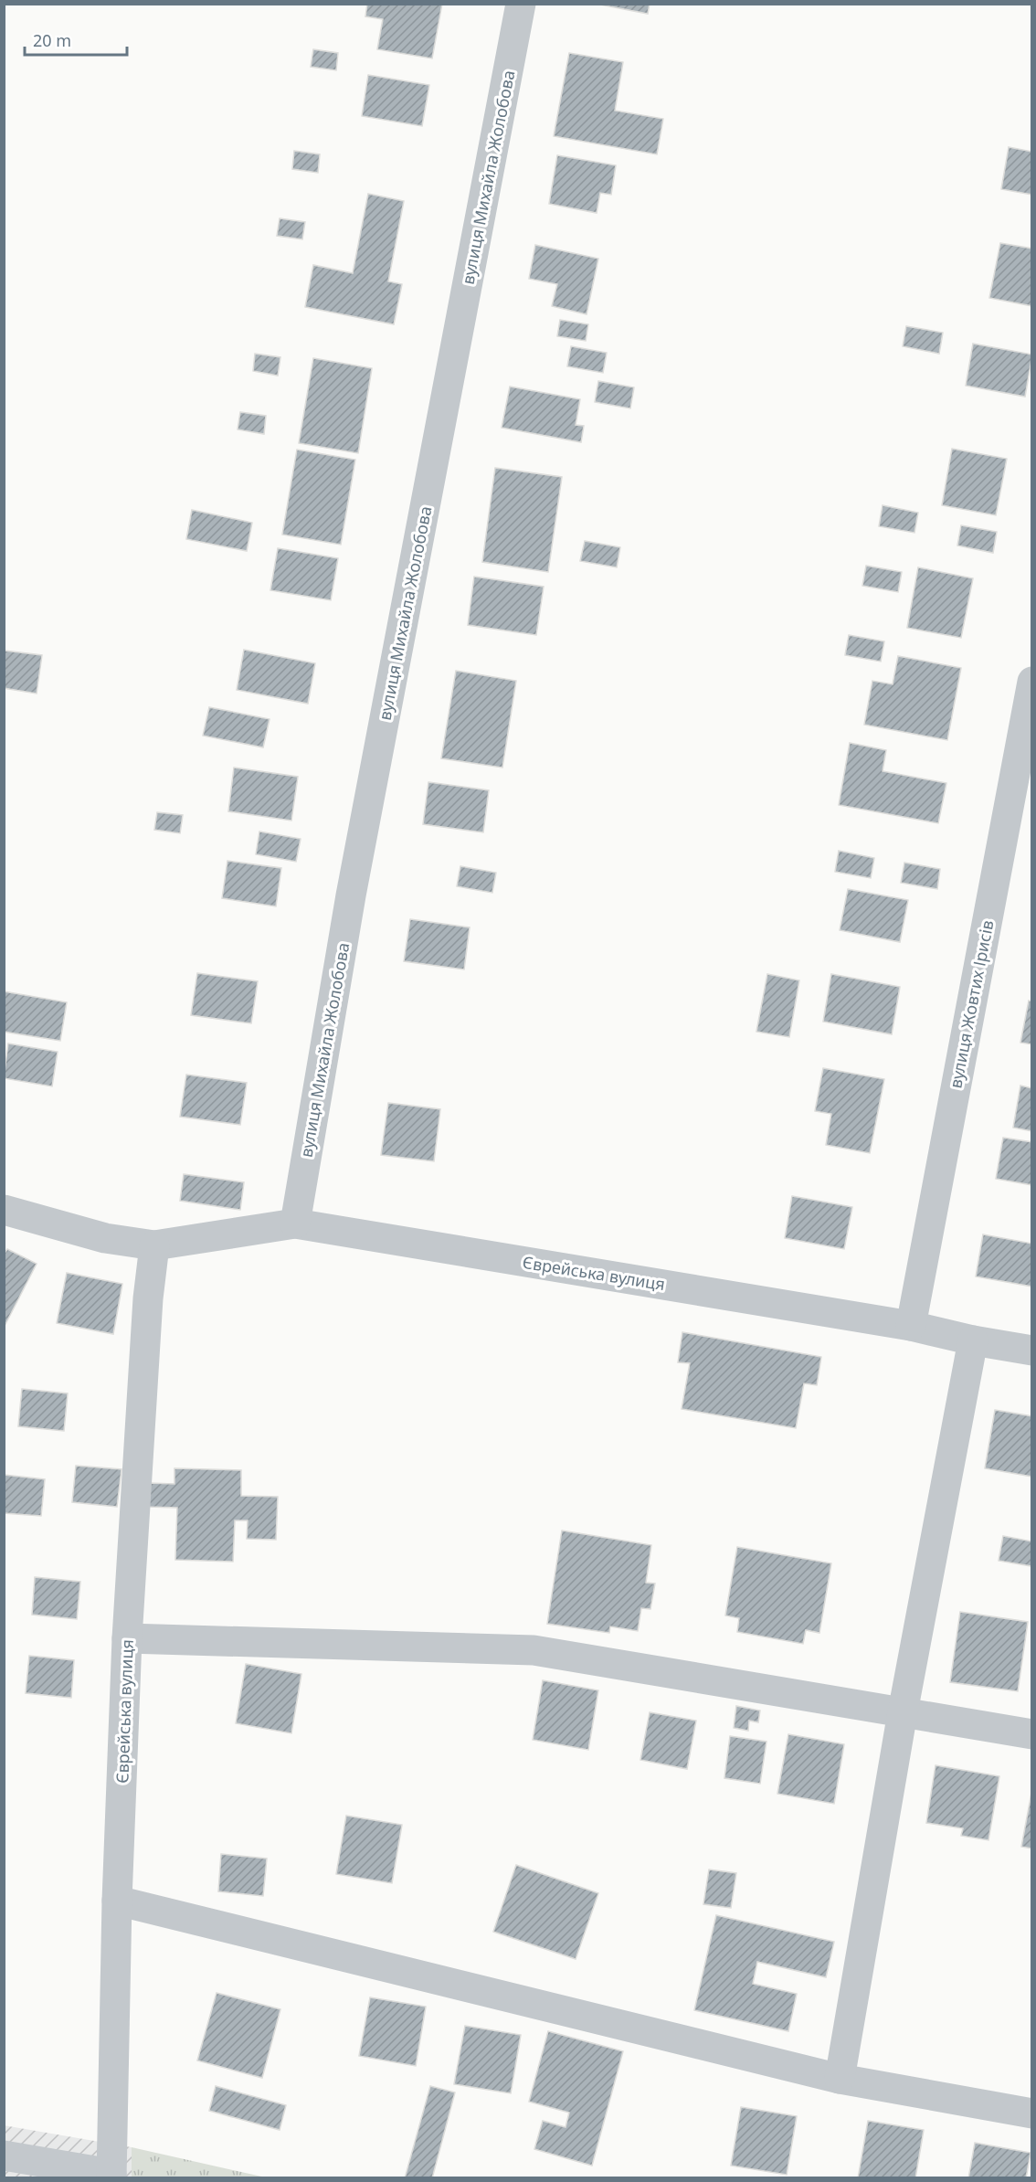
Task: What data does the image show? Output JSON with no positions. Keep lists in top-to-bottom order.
{
  "streets": {
    "street": ["вулиця Михайла Жолобова", "вулиця Жовтих Ірисів", "Єврейська вулиця"]
  },
  "crossings": [
    ["вулиця Михайла Жолобова", "Єврейська вулиця"],
    ["вулиця Жовтих Ірисів", "Єврейська вулиця"]
  ],
  "scale_bar": "20 m"
}
